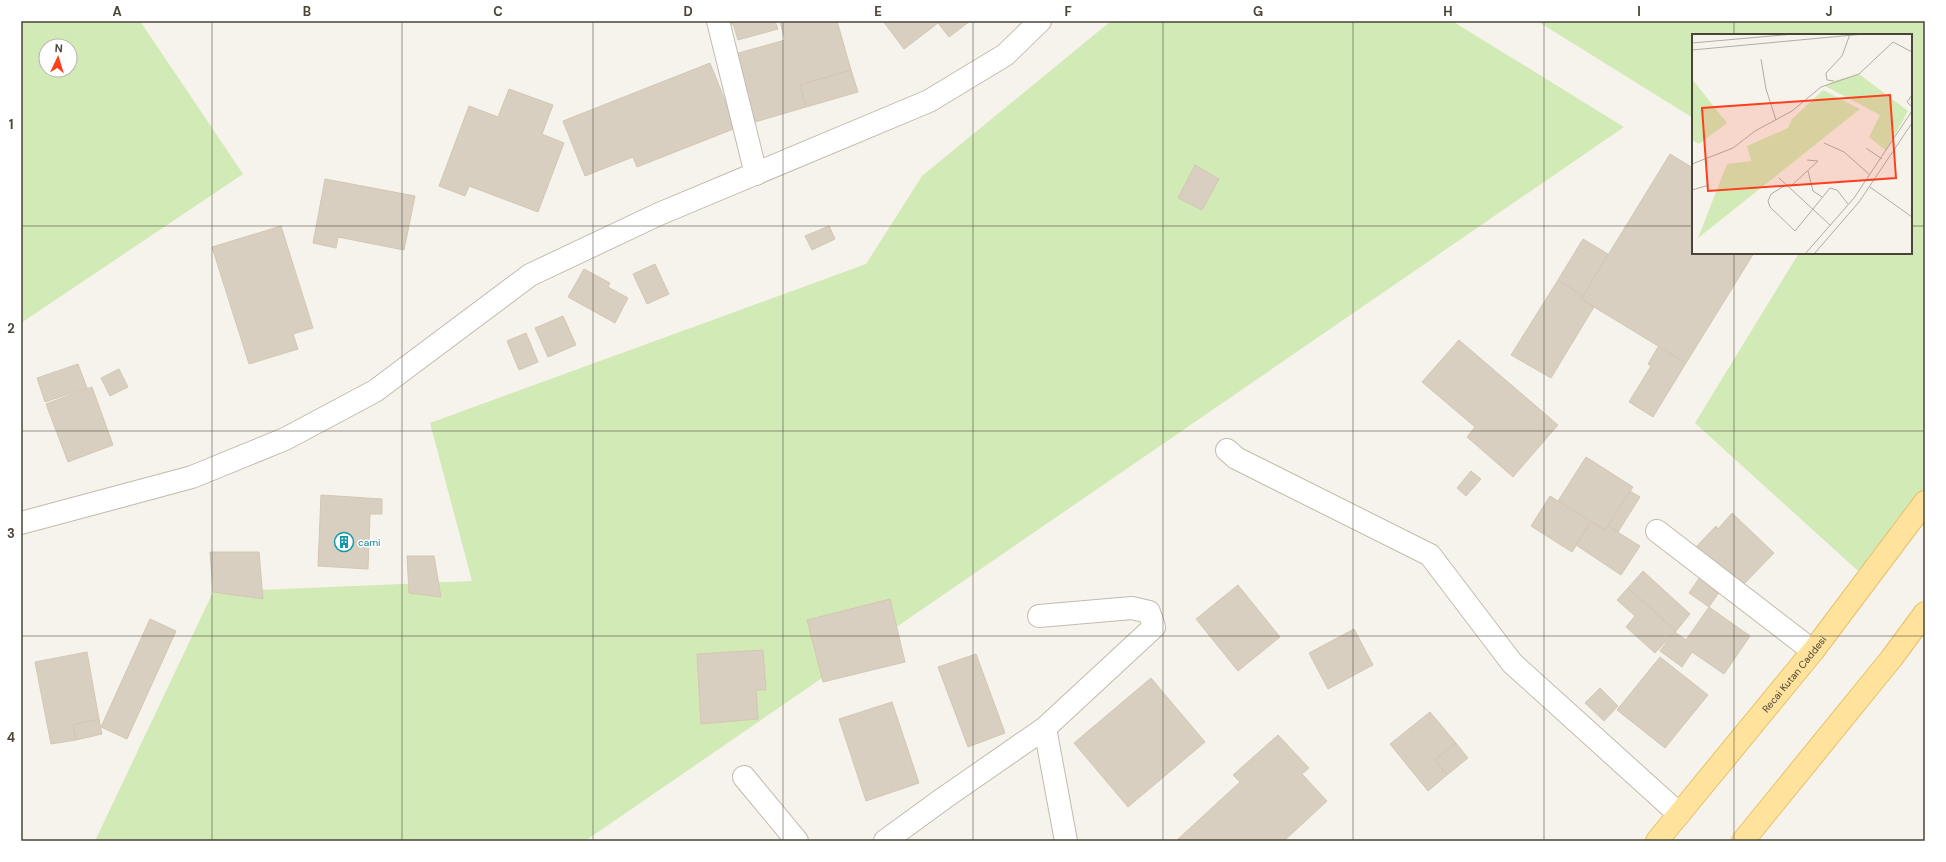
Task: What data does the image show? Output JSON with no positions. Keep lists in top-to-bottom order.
{
  "streets": {
    "main road": ["Recai Kutan Caddesi"]
  },
  "places": {
    "building": ["cami"]
  },
  "north": "top",
  "grid": {
    "columns": [
      "A",
      "B",
      "C",
      "D",
      "E",
      "F",
      "G",
      "H",
      "I",
      "J"
    ],
    "rows": [
      "1",
      "2",
      "3",
      "4"
    ]
  }
}
